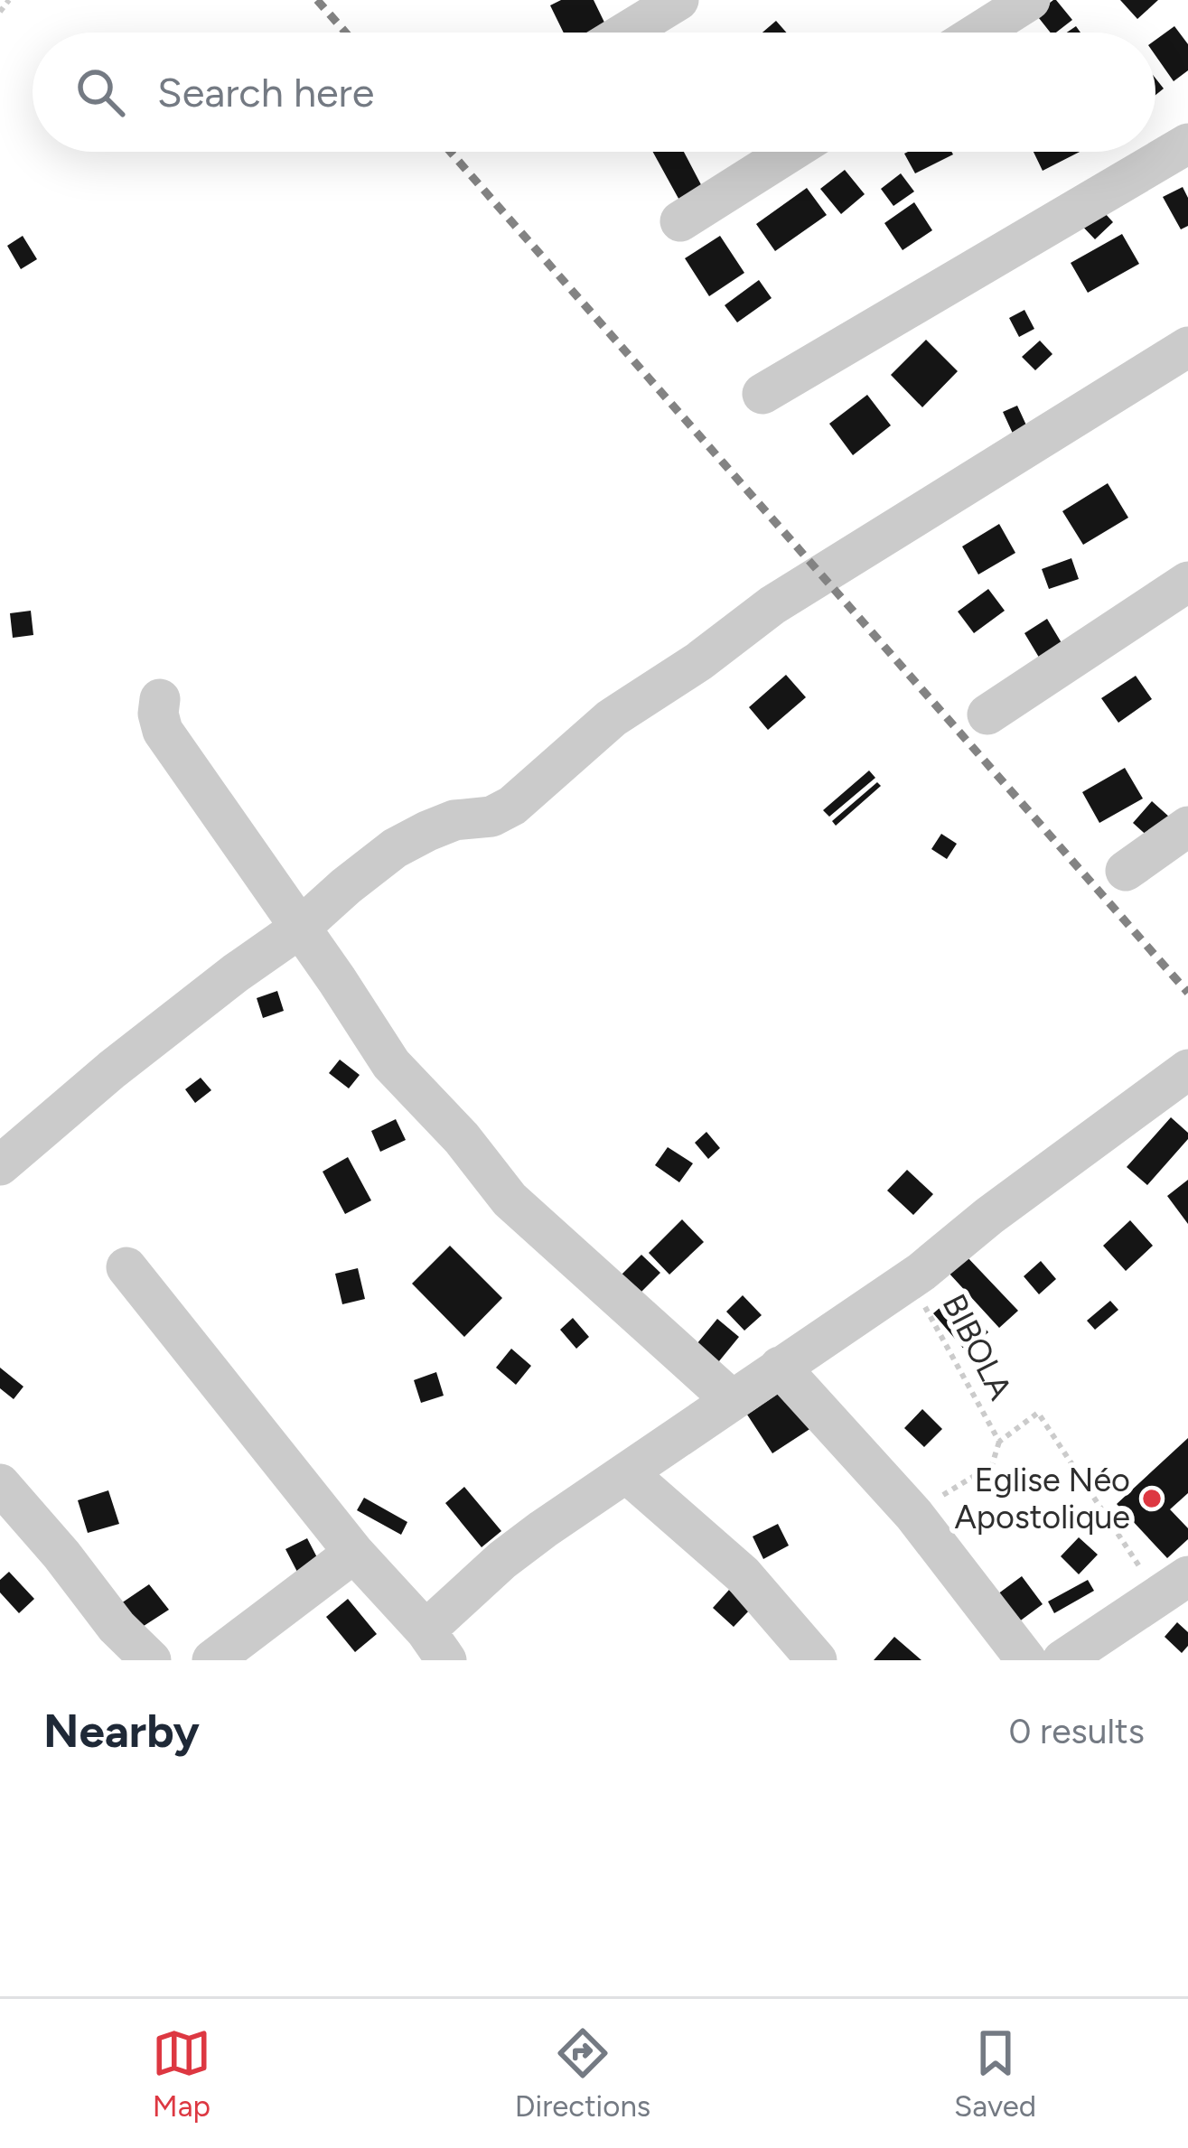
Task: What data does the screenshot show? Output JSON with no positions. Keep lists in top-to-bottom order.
{
  "streets": {
    "path": ["BIBOLA"]
  },
  "places": ["Eglise Néo Apostolique"],
  "page": {
    "search": "Search here",
    "heading": ["Nearby", "0 results"],
    "nav": ["Map", "Directions", "Saved"]
  }
}
